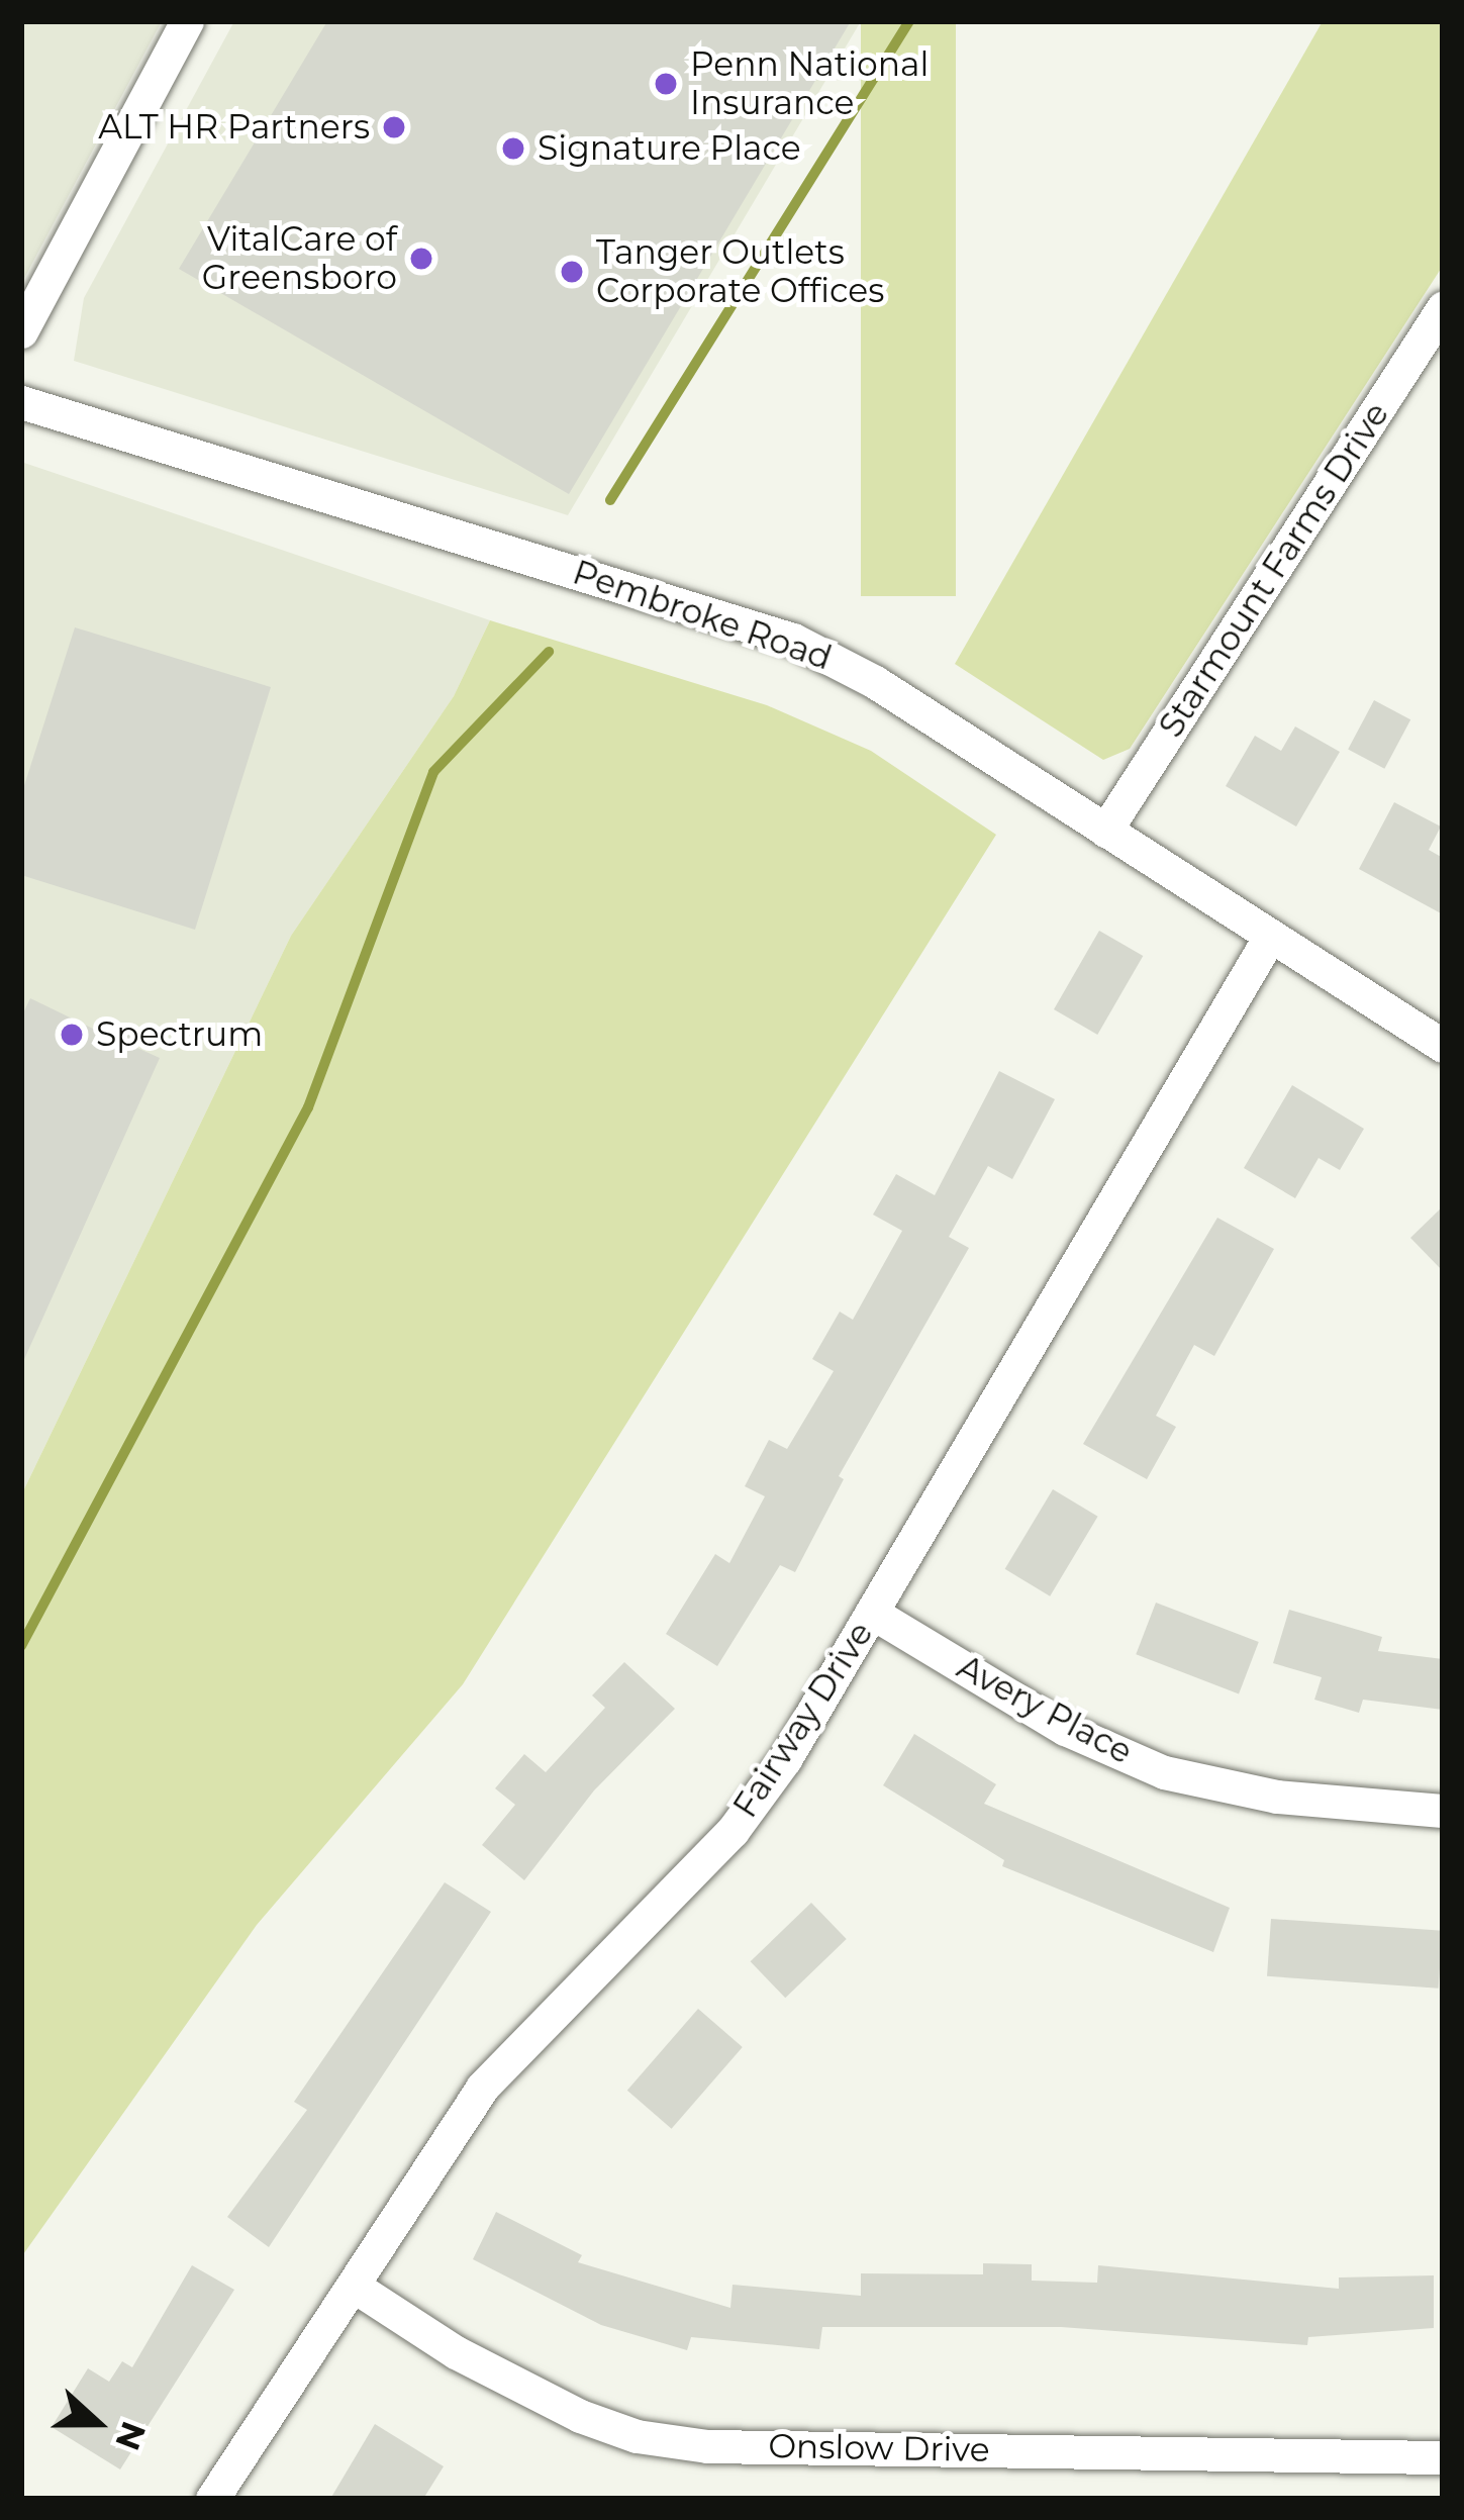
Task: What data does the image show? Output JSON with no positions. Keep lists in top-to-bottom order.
{
  "streets": {
    "street": [
      "Starmount Farms Drive",
      "Pembroke Road",
      "Avery Place",
      "Fairway Drive",
      "Onslow Drive"
    ]
  },
  "crossings": [
    ["Starmount Farms Drive", "Pembroke Road"],
    ["Pembroke Road", "Fairway Drive"],
    ["Avery Place", "Fairway Drive"],
    ["Fairway Drive", "Onslow Drive"]
  ],
  "places": [
    "Penn National Insurance",
    "ALT HR Partners",
    "Signature Place",
    "VitalCare of Greensboro",
    "Tanger Outlets Corporate Offices",
    "Spectrum"
  ],
  "north": "right"
}
